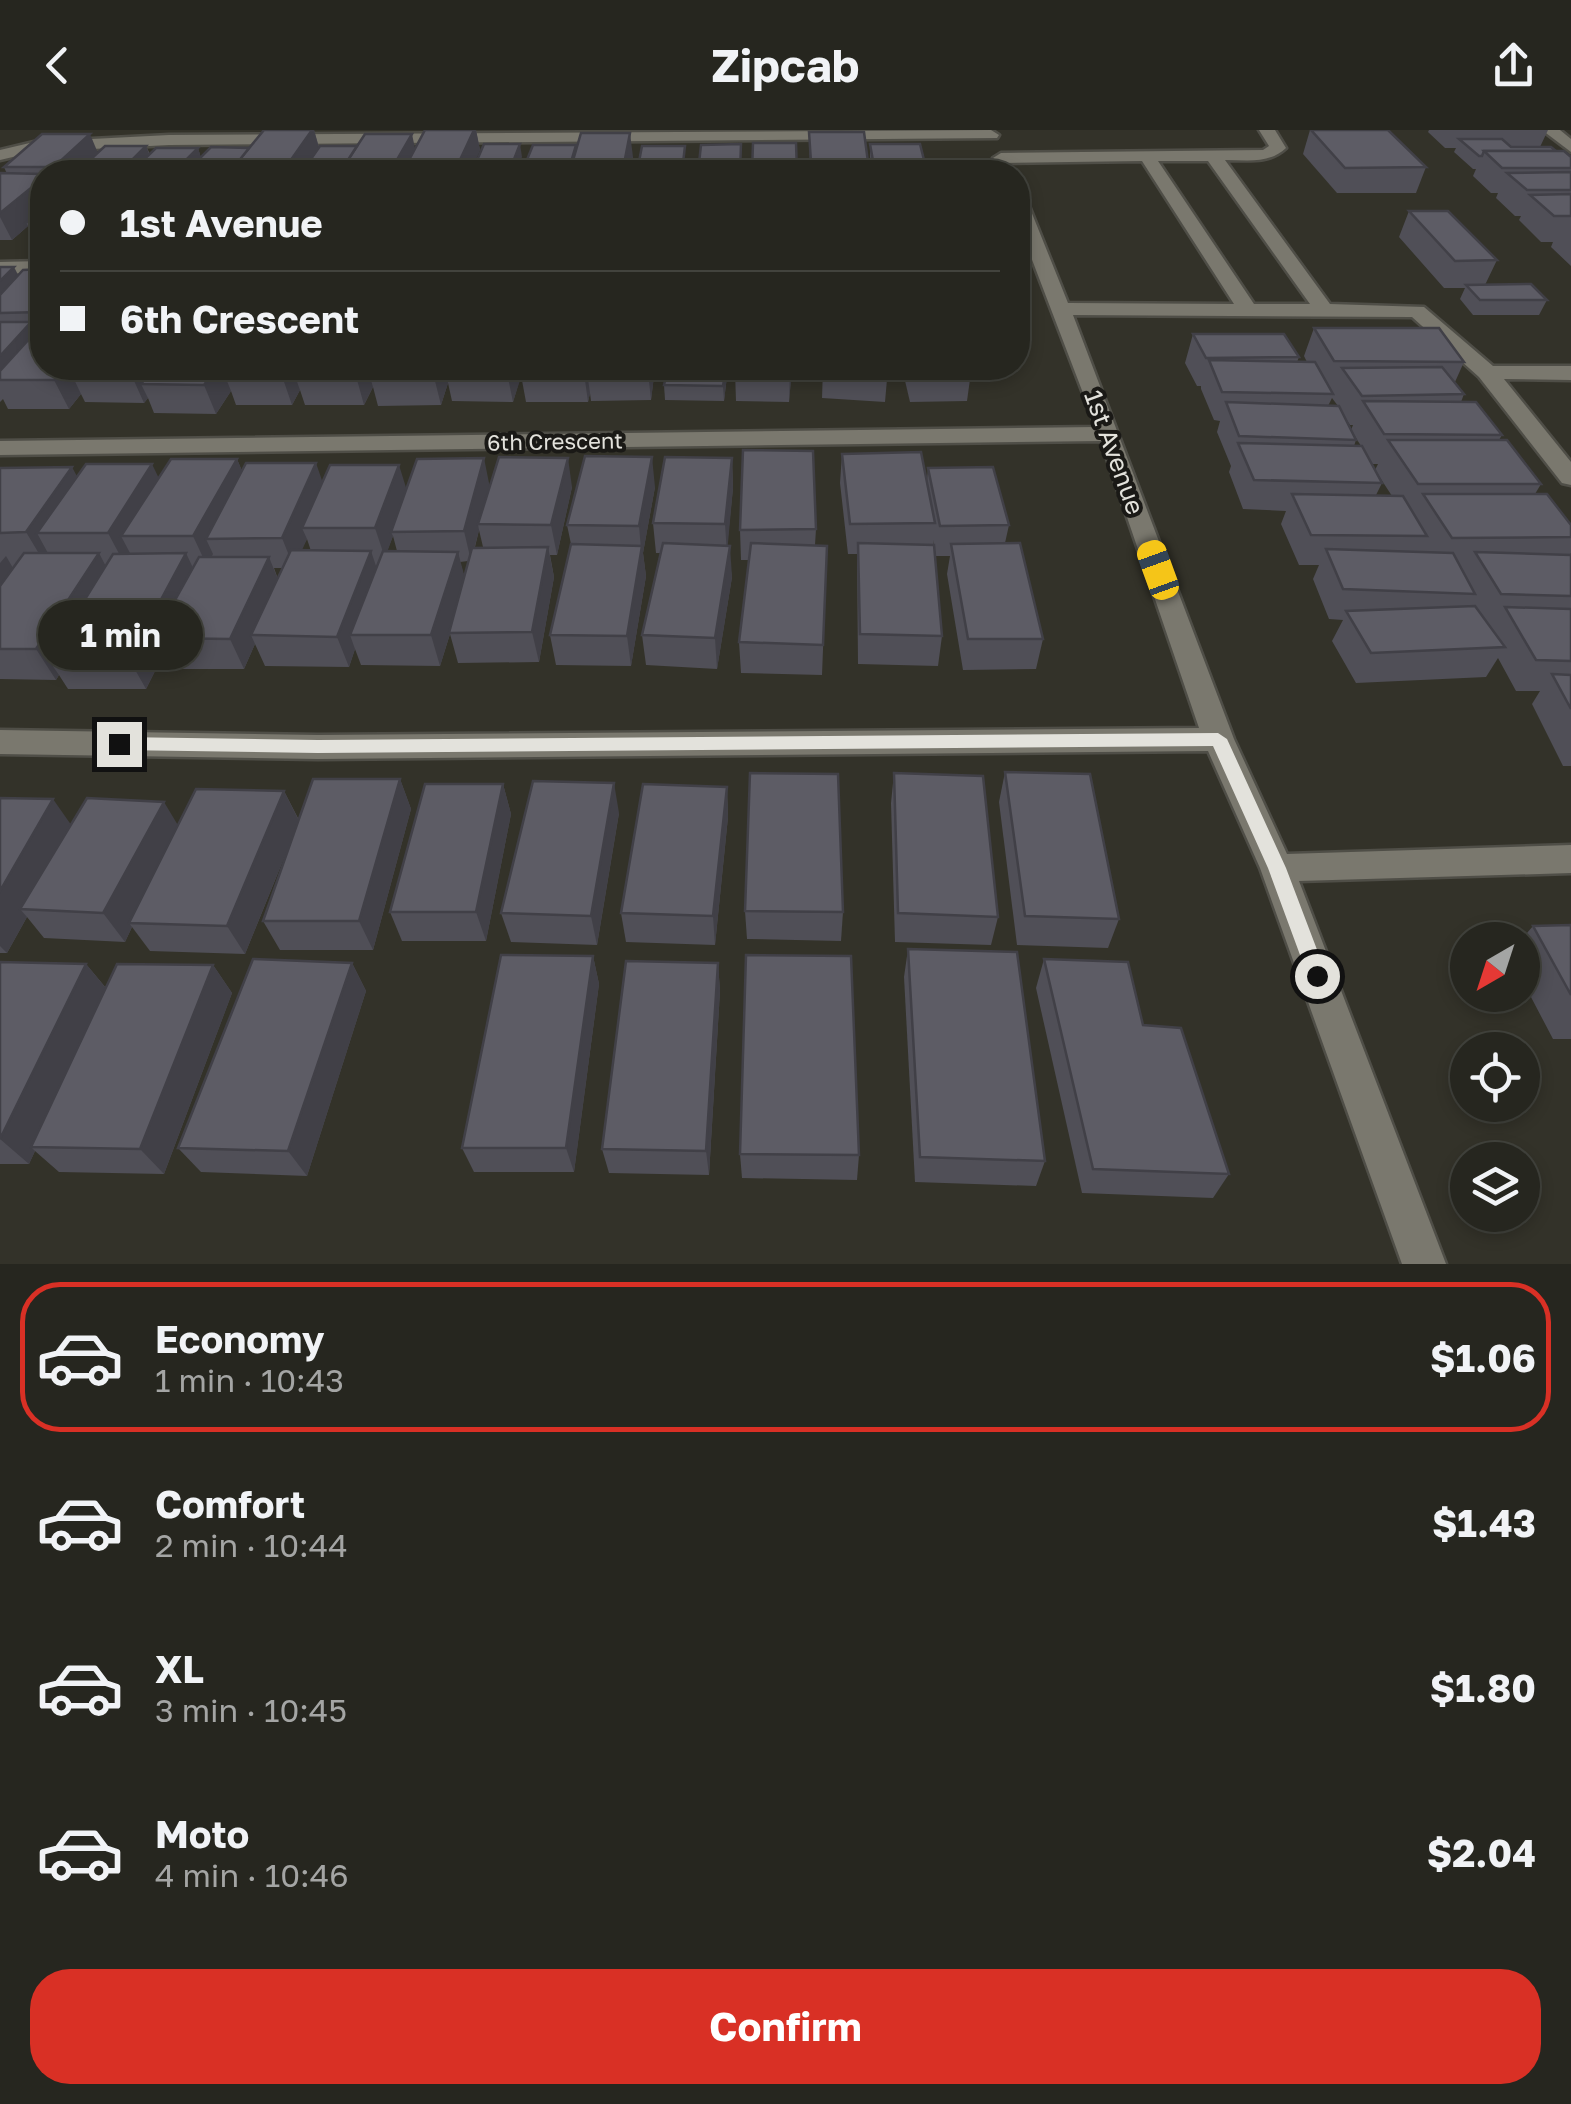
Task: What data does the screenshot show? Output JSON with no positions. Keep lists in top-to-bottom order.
{
  "streets": {
    "street": ["6th Crescent", "1st Avenue"]
  },
  "crossings": [
    ["6th Crescent", "1st Avenue"]
  ],
  "north": "bottom left",
  "page": {
    "header": "Zipcab",
    "banner": ["1st Avenue", "6th Crescent"],
    "bubble": "1 min",
    "list": [
      {
        "name": "Economy",
        "note": "1 min · 10:43",
        "value": "$1.06"
      },
      {
        "name": "Comfort",
        "note": "2 min · 10:44",
        "value": "$1.43"
      },
      {
        "name": "XL",
        "note": "3 min · 10:45",
        "value": "$1.80"
      },
      {
        "name": "Moto",
        "note": "4 min · 10:46",
        "value": "$2.04"
      }
    ],
    "buttons": "Confirm"
  }
}
